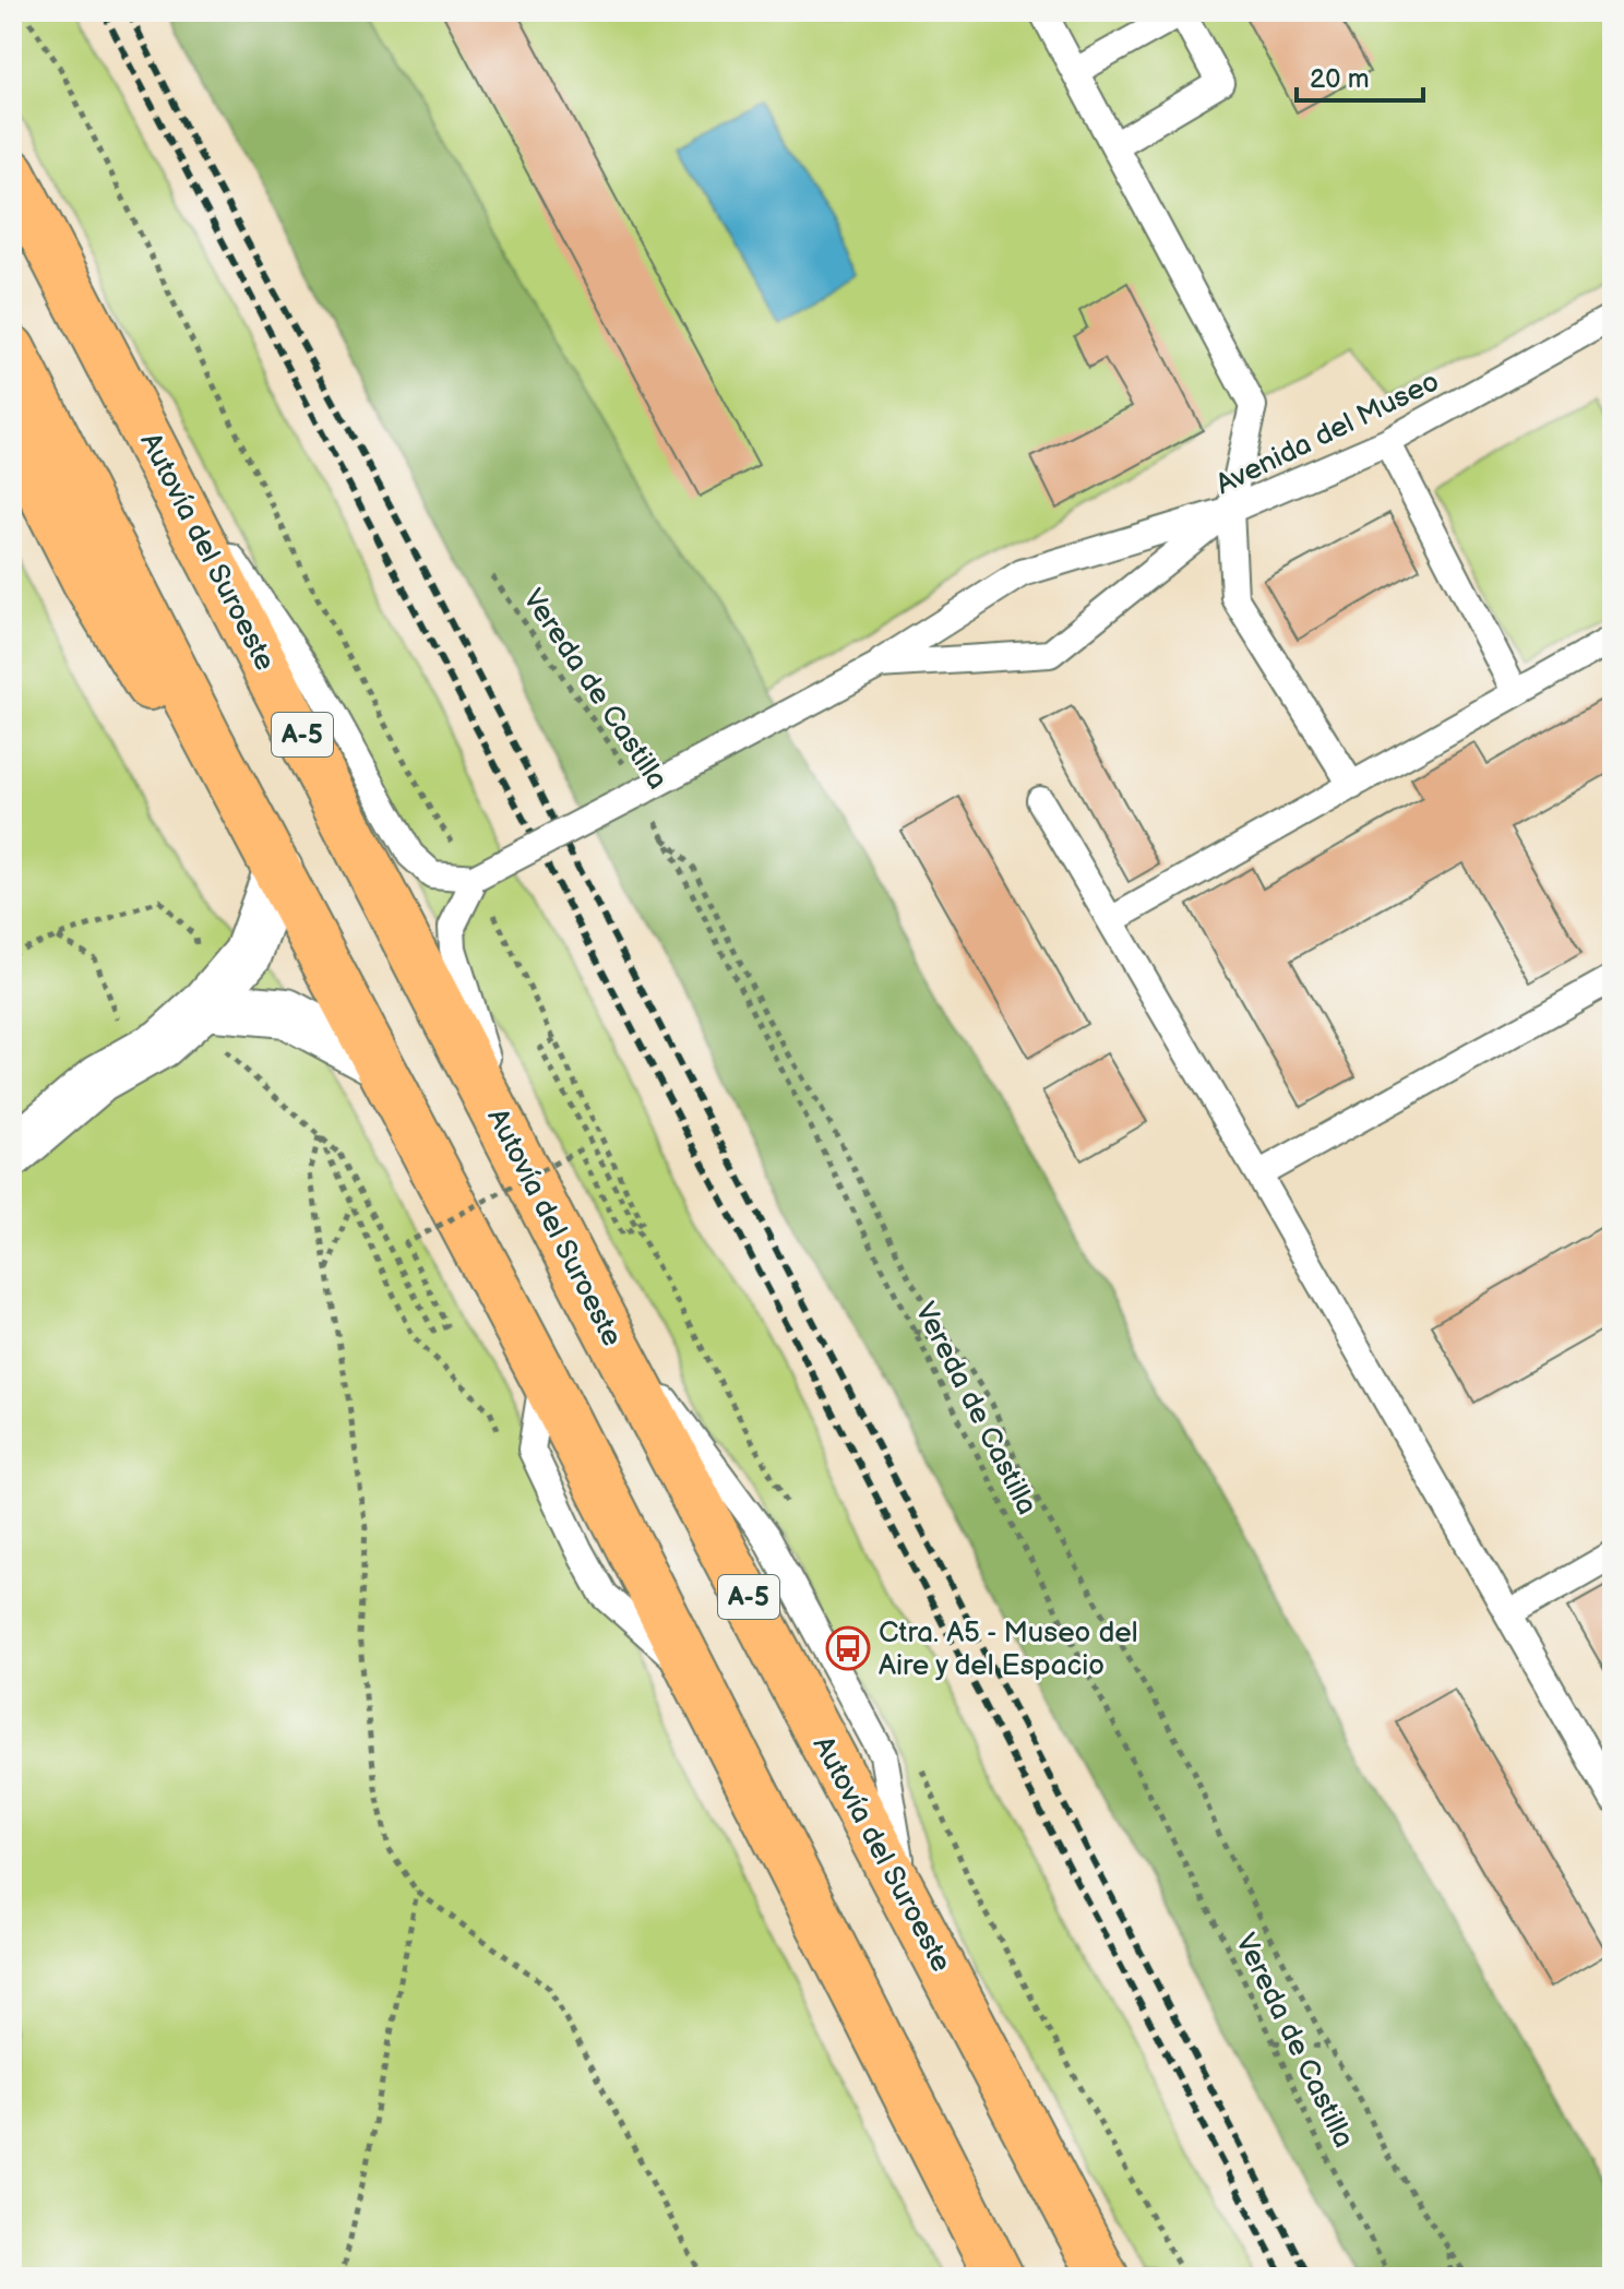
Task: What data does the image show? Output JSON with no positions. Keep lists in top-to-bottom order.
{
  "streets": {
    "highway": ["Autovía del Suroeste", "A-5"],
    "lane": ["Avenida del Museo"],
    "path": ["Vereda de Castilla"]
  },
  "crossings": [
    ["Avenida del Museo", "Vereda de Castilla"]
  ],
  "places": {
    "bus stop": ["Ctra. A5 - Museo del Aire y del Espacio"]
  },
  "scale_bar": "20 m"
}
